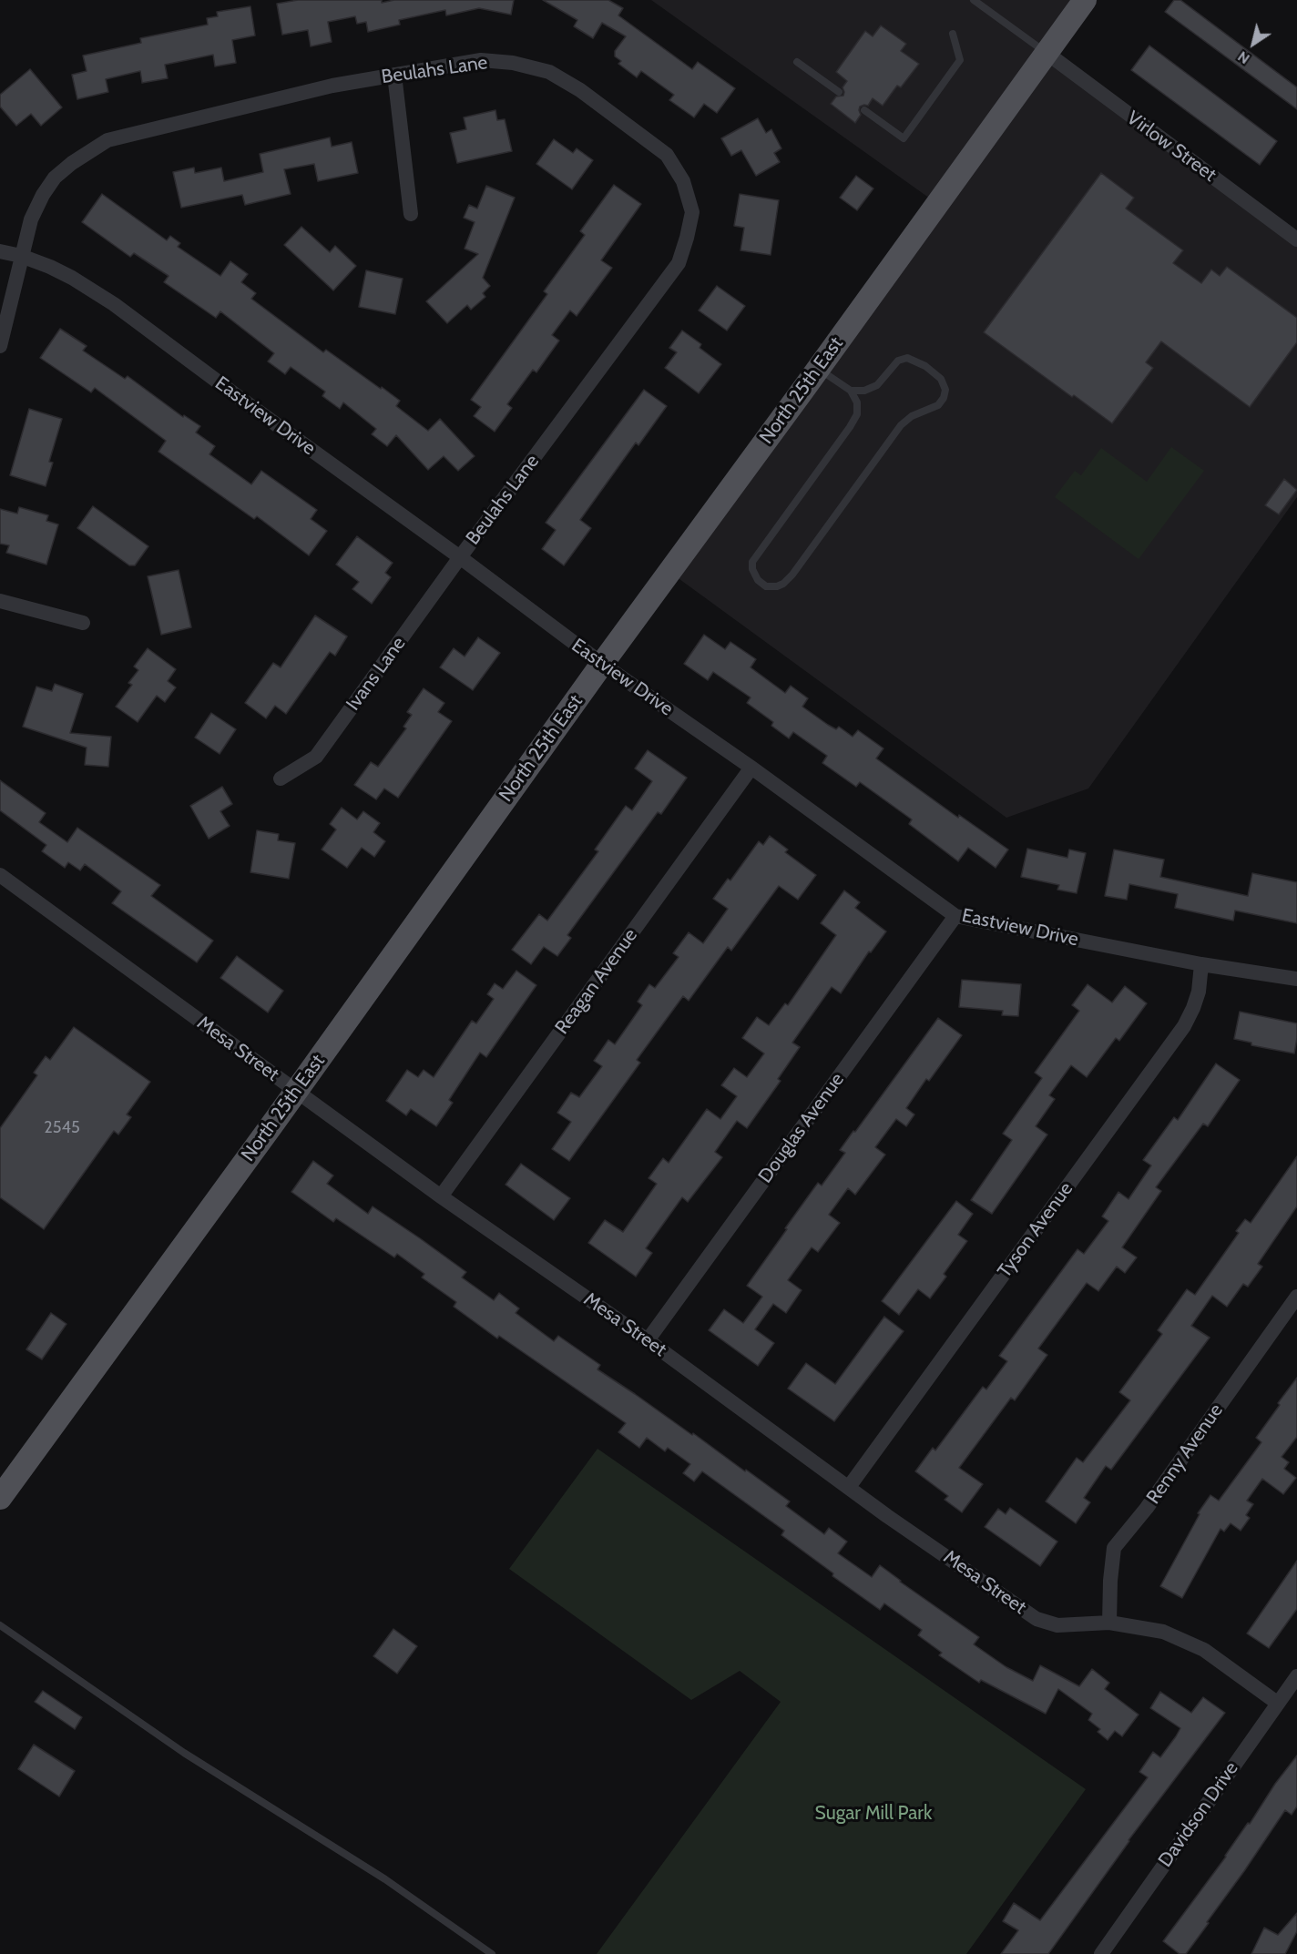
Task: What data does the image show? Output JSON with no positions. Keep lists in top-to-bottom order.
{
  "streets": {
    "main road": ["North 25th East"],
    "street": [
      "Beulahs Lane",
      "Virlow Street",
      "Eastview Drive",
      "Ivans Lane",
      "Reagan Avenue",
      "Mesa Street",
      "Douglas Avenue",
      "Tyson Avenue",
      "Renny Avenue",
      "Davidson Drive"
    ]
  },
  "crossings": [
    ["Beulahs Lane", "Eastview Drive"],
    ["Beulahs Lane", "Ivans Lane"],
    ["Virlow Street", "North 25th East"],
    ["North 25th East", "Eastview Drive"],
    ["North 25th East", "Mesa Street"],
    ["Eastview Drive", "Ivans Lane"],
    ["Eastview Drive", "Reagan Avenue"],
    ["Eastview Drive", "Douglas Avenue"],
    ["Eastview Drive", "Tyson Avenue"],
    ["Reagan Avenue", "Mesa Street"],
    ["Mesa Street", "Douglas Avenue"],
    ["Mesa Street", "Tyson Avenue"],
    ["Mesa Street", "Renny Avenue"],
    ["Mesa Street", "Davidson Drive"]
  ],
  "parks": ["Sugar Mill Park"],
  "house_numbers": ["2545"],
  "north": "bottom left"
}
